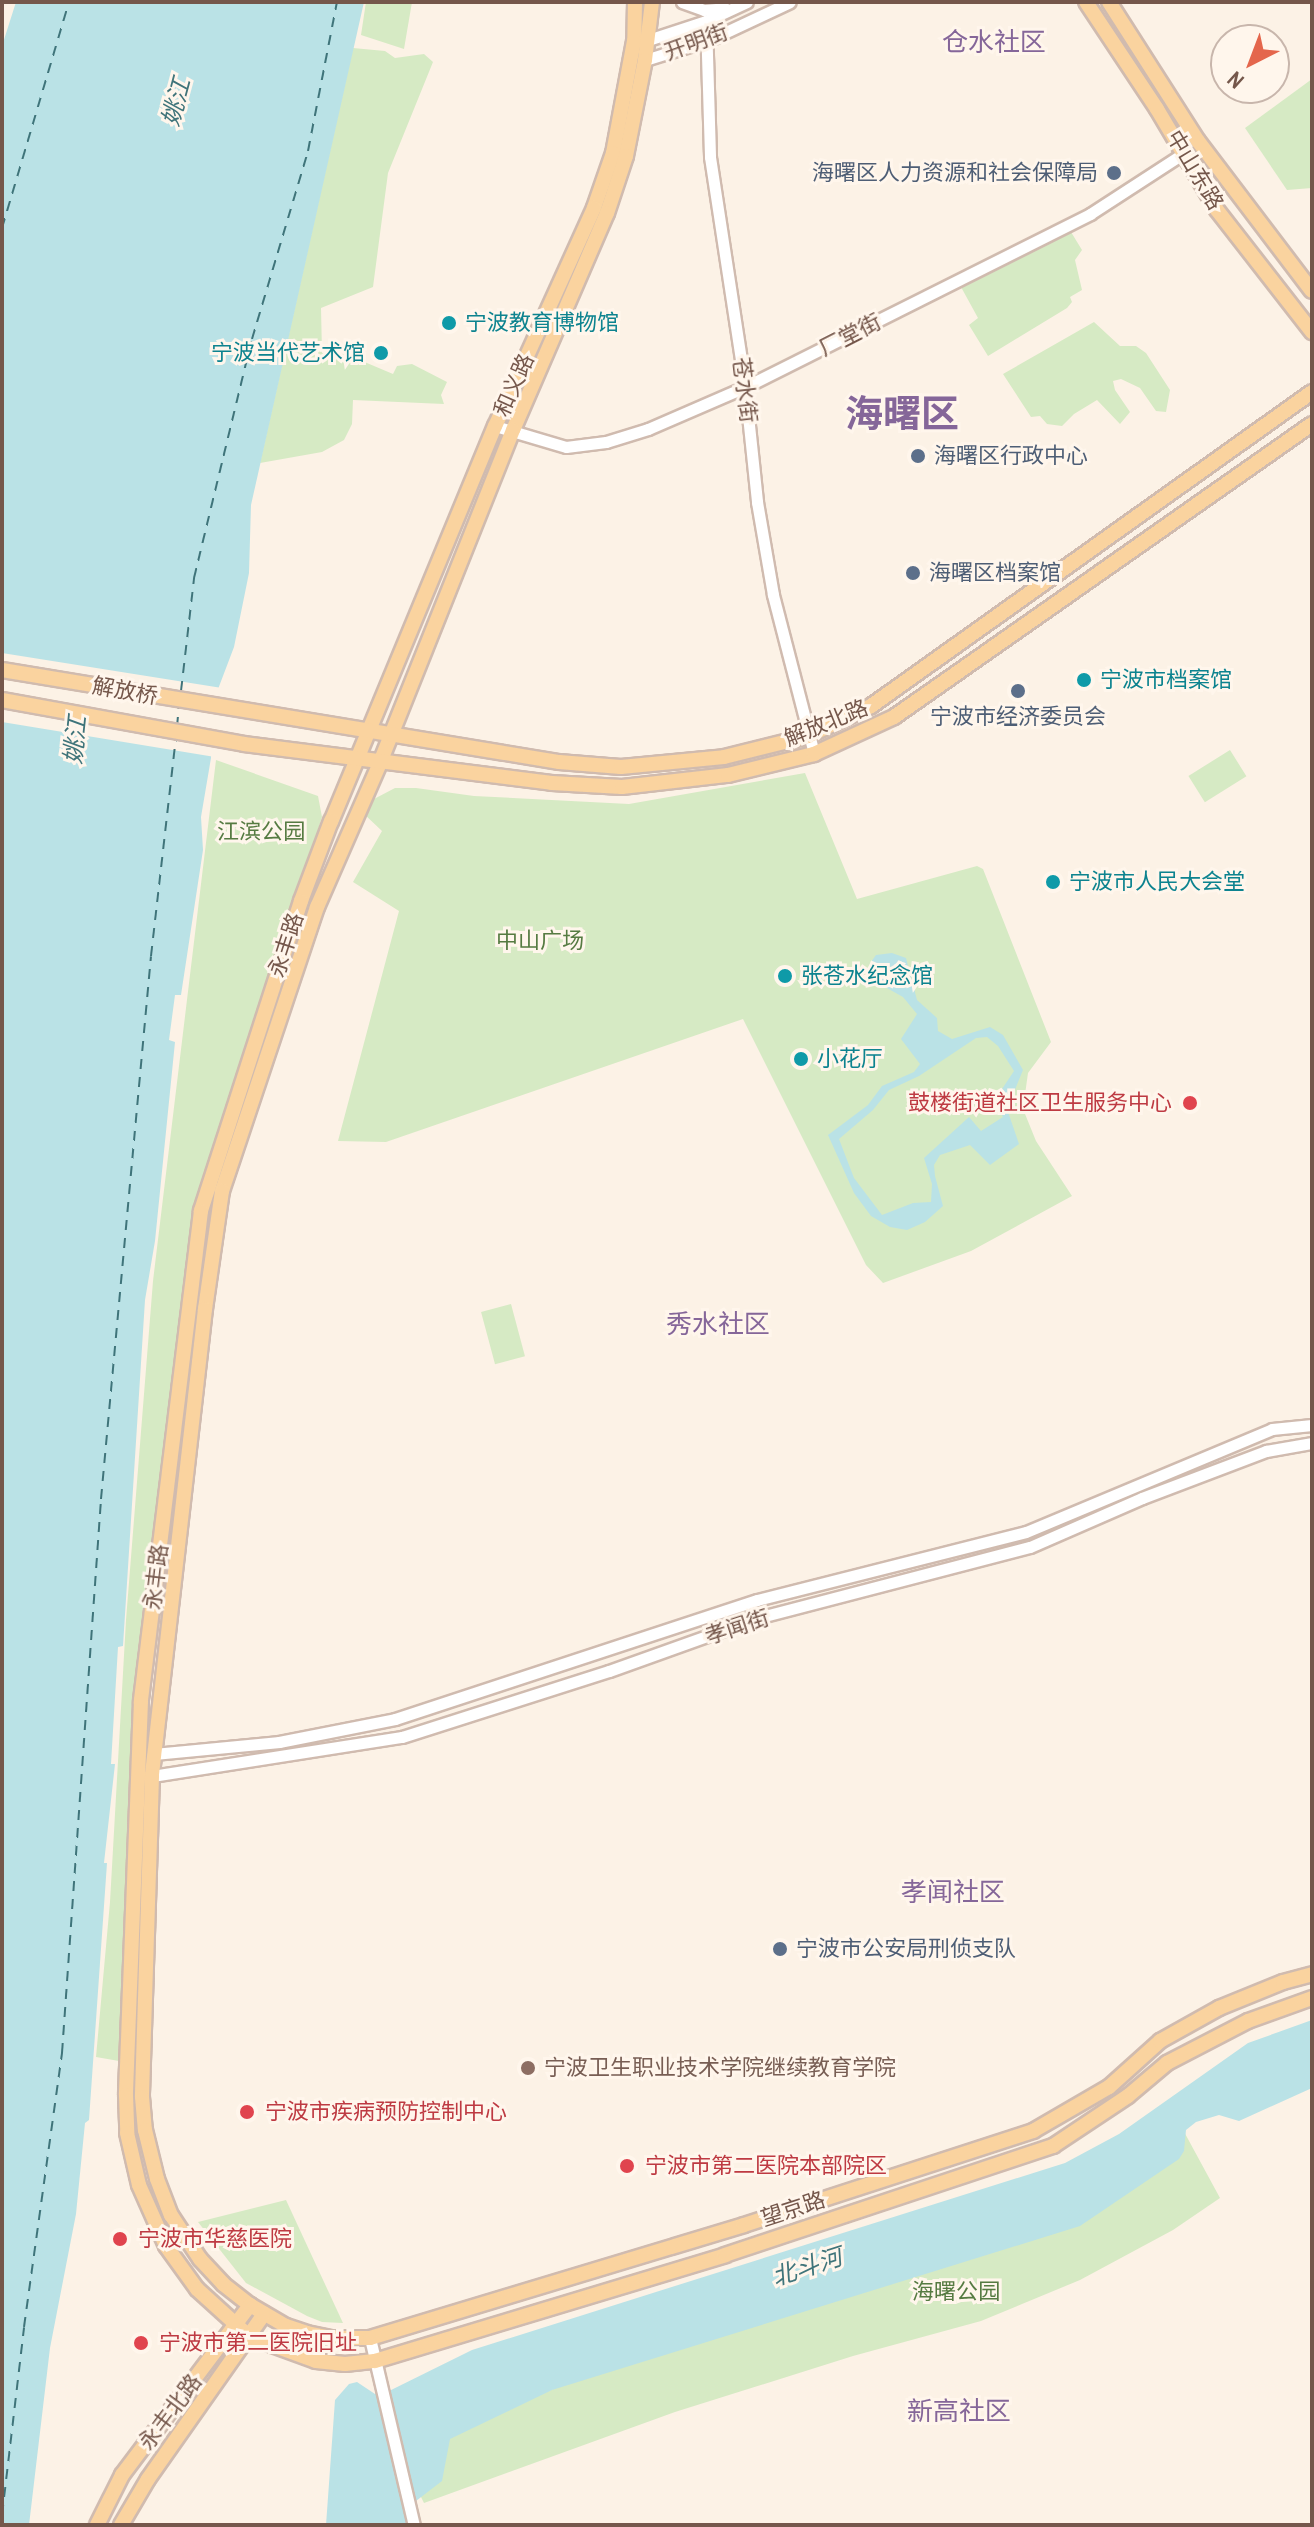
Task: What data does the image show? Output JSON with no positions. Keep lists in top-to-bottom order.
{
  "streets": {
    "main road": [
      "中山东路",
      "和义路",
      "解放桥",
      "解放北路",
      "永丰路",
      "望京路",
      "永丰北路"
    ],
    "street": [
      "开明街",
      "厂堂街",
      "苍水街",
      "孝闻街"
    ]
  },
  "crossings": [
    ["开明街", "和义路"],
    ["开明街", "苍水街"],
    ["中山东路", "厂堂街"],
    ["厂堂街", "和义路"],
    ["厂堂街", "苍水街"],
    ["和义路", "解放北路"],
    ["和义路", "永丰路"],
    ["苍水街", "解放北路"],
    ["解放桥", "解放北路"],
    ["解放北路", "永丰路"],
    ["永丰路", "孝闻街"],
    ["永丰路", "望京路"],
    ["永丰路", "永丰北路"]
  ],
  "districts": [
    "仓水社区",
    "海曙区",
    "秀水社区",
    "孝闻社区",
    "新高社区"
  ],
  "water": ["姚江", "北斗河"],
  "parks": ["江滨公园", "中山广场", "海曙公园"],
  "places": [
    "海曙区人力资源和社会保障局",
    "宁波教育博物馆",
    "宁波当代艺术馆",
    "海曙区行政中心",
    "海曙区档案馆",
    "宁波市档案馆",
    "宁波市经济委员会",
    "宁波市人民大会堂",
    "张苍水纪念馆",
    "小花厅",
    "鼓楼街道社区卫生服务中心",
    "宁波市公安局刑侦支队",
    "宁波卫生职业技术学院继续教育学院",
    "宁波市疾病预防控制中心",
    "宁波市第二医院本部院区",
    "宁波市华慈医院",
    "宁波市第二医院旧址"
  ],
  "north": "bottom left"
}
